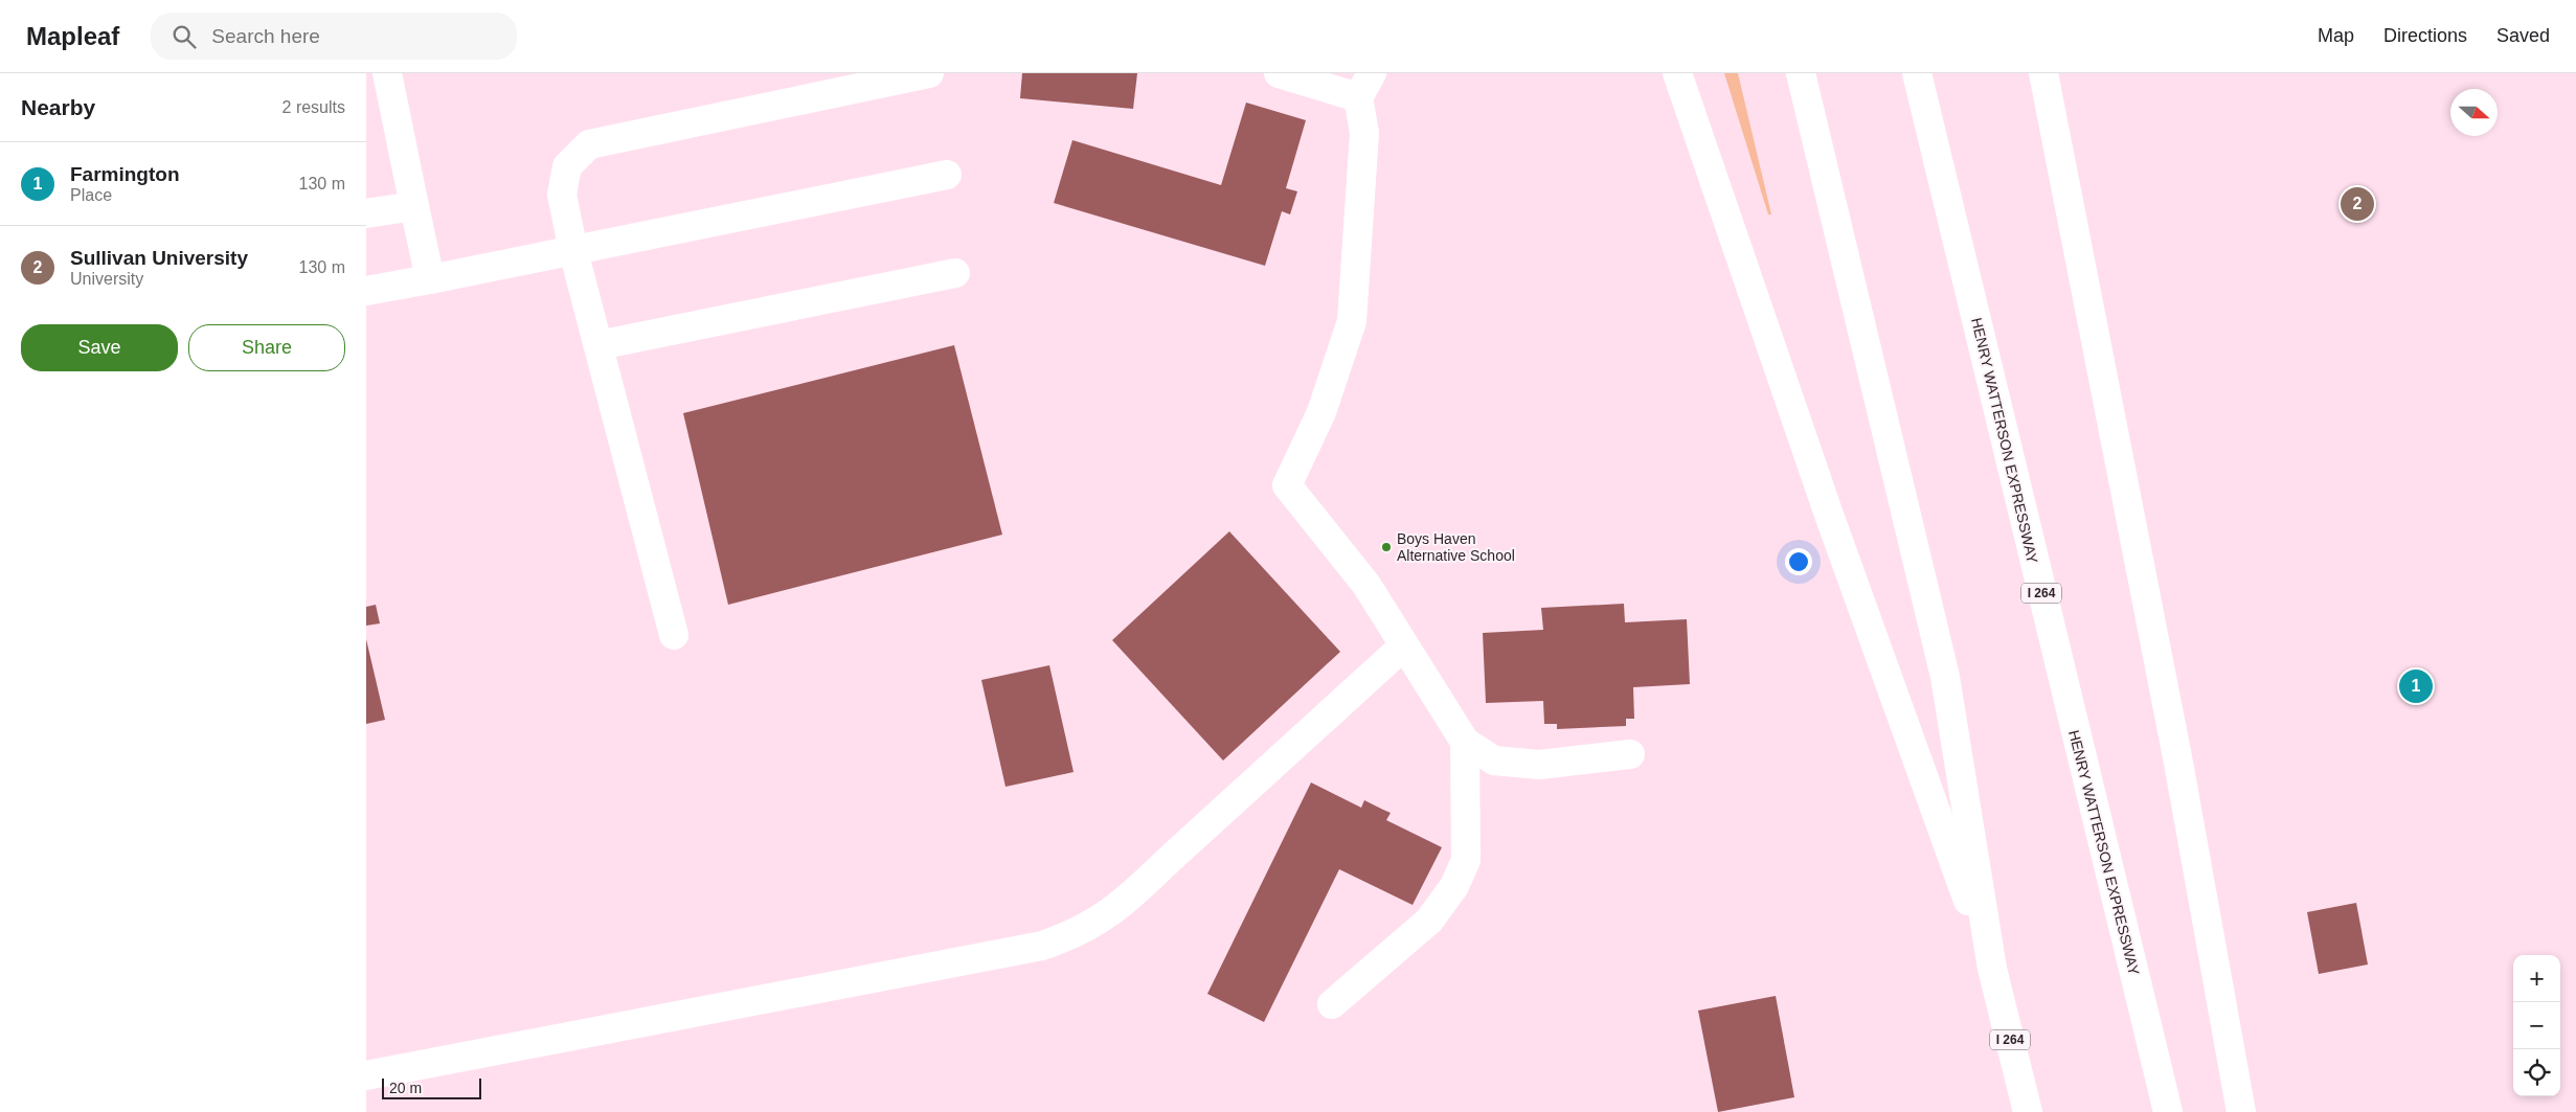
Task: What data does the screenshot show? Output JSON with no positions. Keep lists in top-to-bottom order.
{
  "streets": {
    "main road": ["HENRY WATTERSON EXPRESSWAY", "I 264"]
  },
  "places": ["Boys Haven Alternative School"],
  "scale_bar": "20 m",
  "north": "right",
  "page": {
    "header": "Mapleaf",
    "search": "Search here",
    "nav": ["Map", "Directions", "Saved"],
    "heading": ["Nearby", "2 results"],
    "list": [
      {
        "mark": "1",
        "name": "Farmington",
        "note": "Place",
        "value": "130 m"
      },
      {
        "mark": "2",
        "name": "Sullivan University",
        "note": "University",
        "value": "130 m"
      }
    ],
    "pins": ["2", "1"],
    "buttons": ["Save", "Share"],
    "map_buttons": ["+", "−"],
    "scale": "20 m"
  }
}
